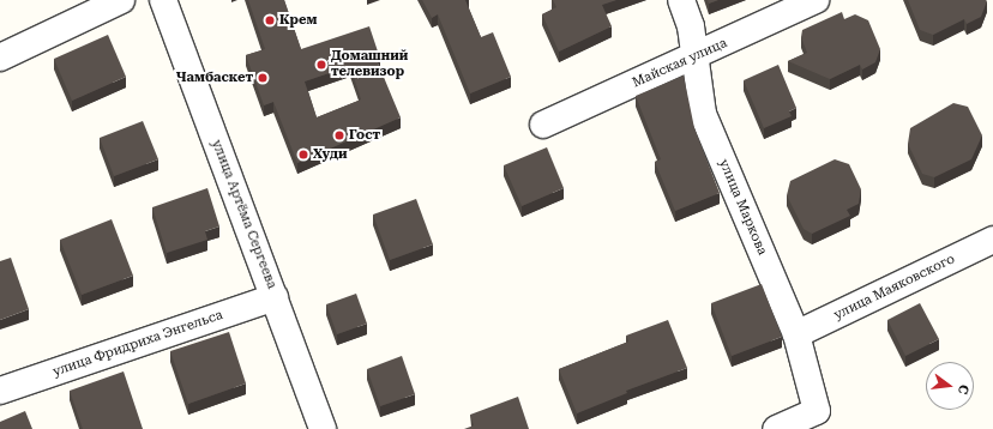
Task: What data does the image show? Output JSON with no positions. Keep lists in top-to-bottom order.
{
  "streets": {
    "street": [
      "Майская улица",
      "улица Маркова",
      "улица Артёма Сергеева",
      "улица Маяковского",
      "улица Фридриха Энгельса"
    ]
  },
  "crossings": [
    ["Майская улица", "улица Маркова"],
    ["улица Маркова", "улица Маяковского"],
    ["улица Артёма Сергеева", "улица Фридриха Энгельса"]
  ],
  "places": [
    "Крем",
    "Домашний телевизор",
    "Чамбаскет",
    "Гост",
    "Худи"
  ],
  "north": "right"
}
